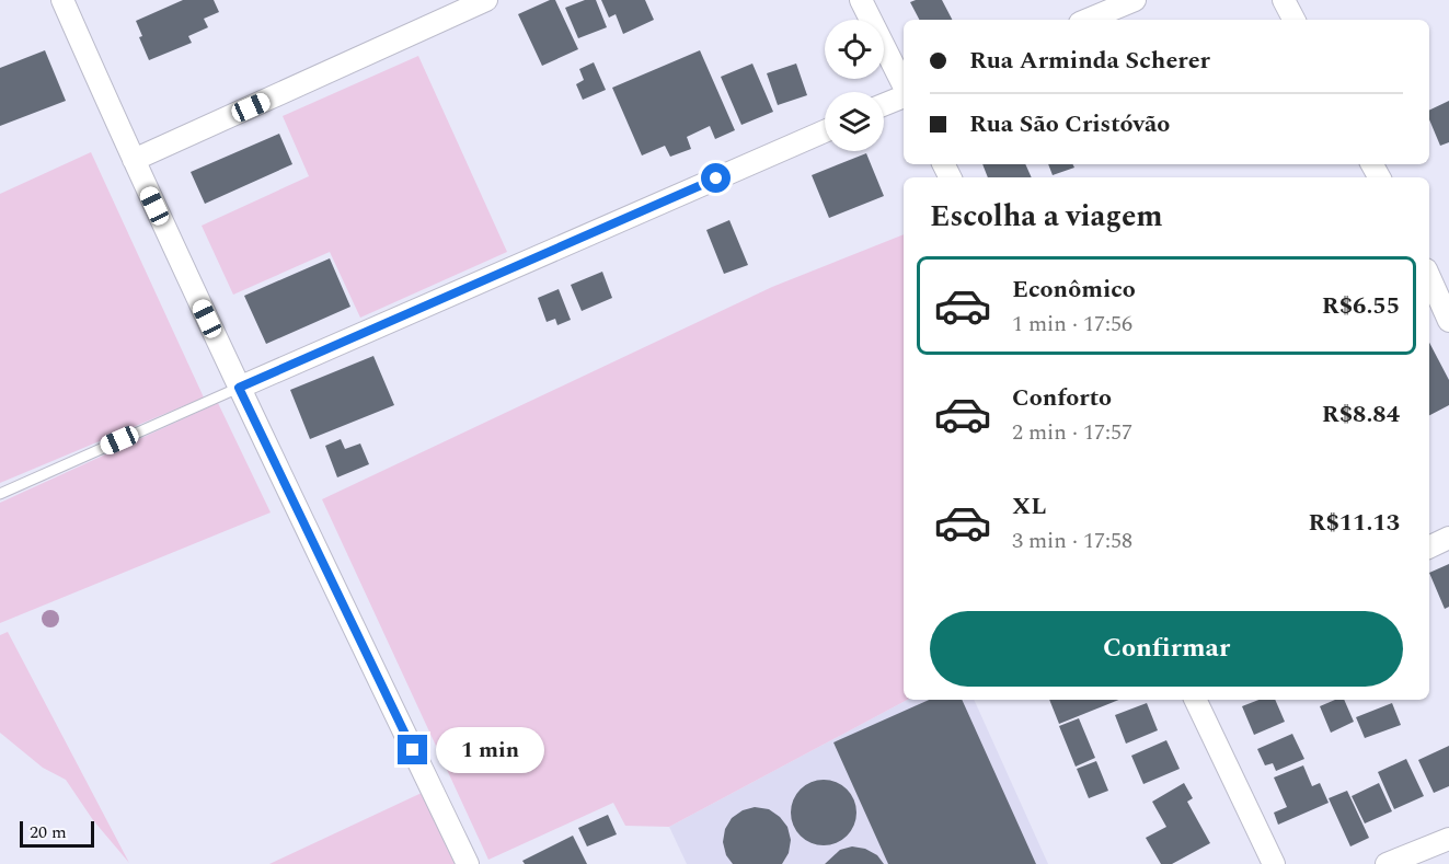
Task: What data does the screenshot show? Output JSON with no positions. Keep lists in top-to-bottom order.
{
  "scale_bar": "20 m",
  "page": {
    "banner": ["Rua Arminda Scherer", "Rua São Cristóvão"],
    "heading": "Escolha a viagem",
    "list": [
      {
        "name": "Econômico",
        "note": "1 min · 17:56",
        "value": "R$6.55"
      },
      {
        "name": "Conforto",
        "note": "2 min · 17:57",
        "value": "R$8.84"
      },
      {
        "name": "XL",
        "note": "3 min · 17:58",
        "value": "R$11.13"
      }
    ],
    "buttons": "Confirmar",
    "bubble": "1 min",
    "scale": "20 m"
  }
}
